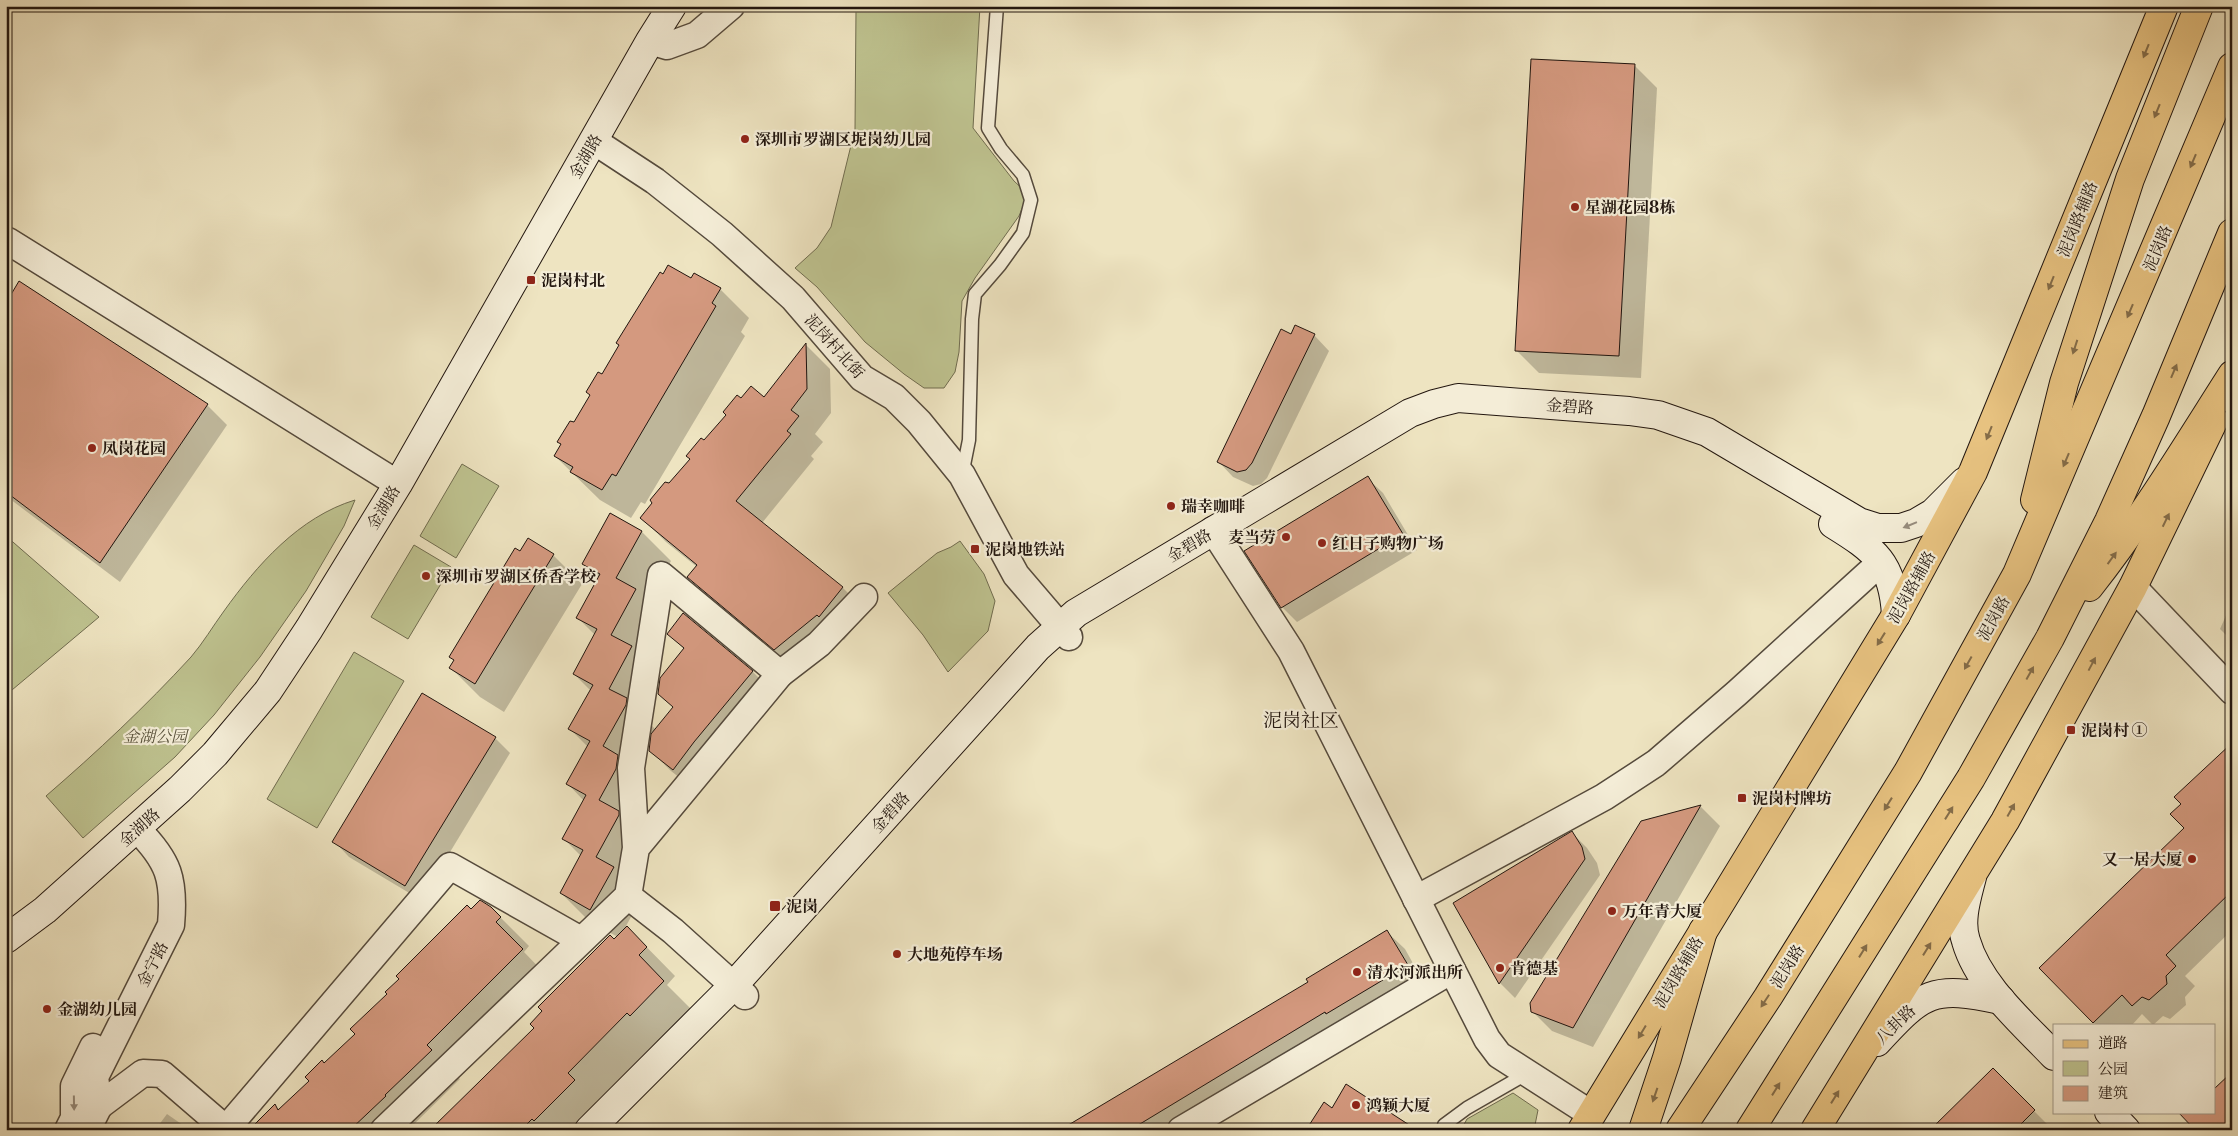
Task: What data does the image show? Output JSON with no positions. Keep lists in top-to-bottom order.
{
  "streets": {
    "main road": ["泥岗路辅路", "泥岗路"],
    "street": [
      "金湖路",
      "泥岗村北街",
      "金碧路",
      "金宁路",
      "八卦路"
    ]
  },
  "crossings": [
    ["金湖路", "泥岗村北街"],
    ["金湖路", "金宁路"],
    ["泥岗路辅路", "金碧路"],
    ["泥岗村北街", "金碧路"]
  ],
  "one_way": ["金宁路"],
  "districts": ["泥岗社区"],
  "parks": ["金湖公园"],
  "places": {
    "other": [
      "深圳市罗湖区坭岗幼儿园",
      "星湖花园8栋",
      "凤岗花园",
      "瑞幸咖啡",
      "麦当劳",
      "红日子购物广场",
      "深圳市罗湖区侨香学校",
      "又一居大厦",
      "万年青大厦",
      "大地苑停车场",
      "肯德基",
      "清水河派出所",
      "金湖幼儿园",
      "鸿颖大厦"
    ],
    "transit": [
      "泥岗村北",
      "泥岗地铁站",
      "泥岗村 ①",
      "泥岗村牌坊",
      "泥岗"
    ]
  },
  "legend": ["道路", "公园", "建筑"]
}
